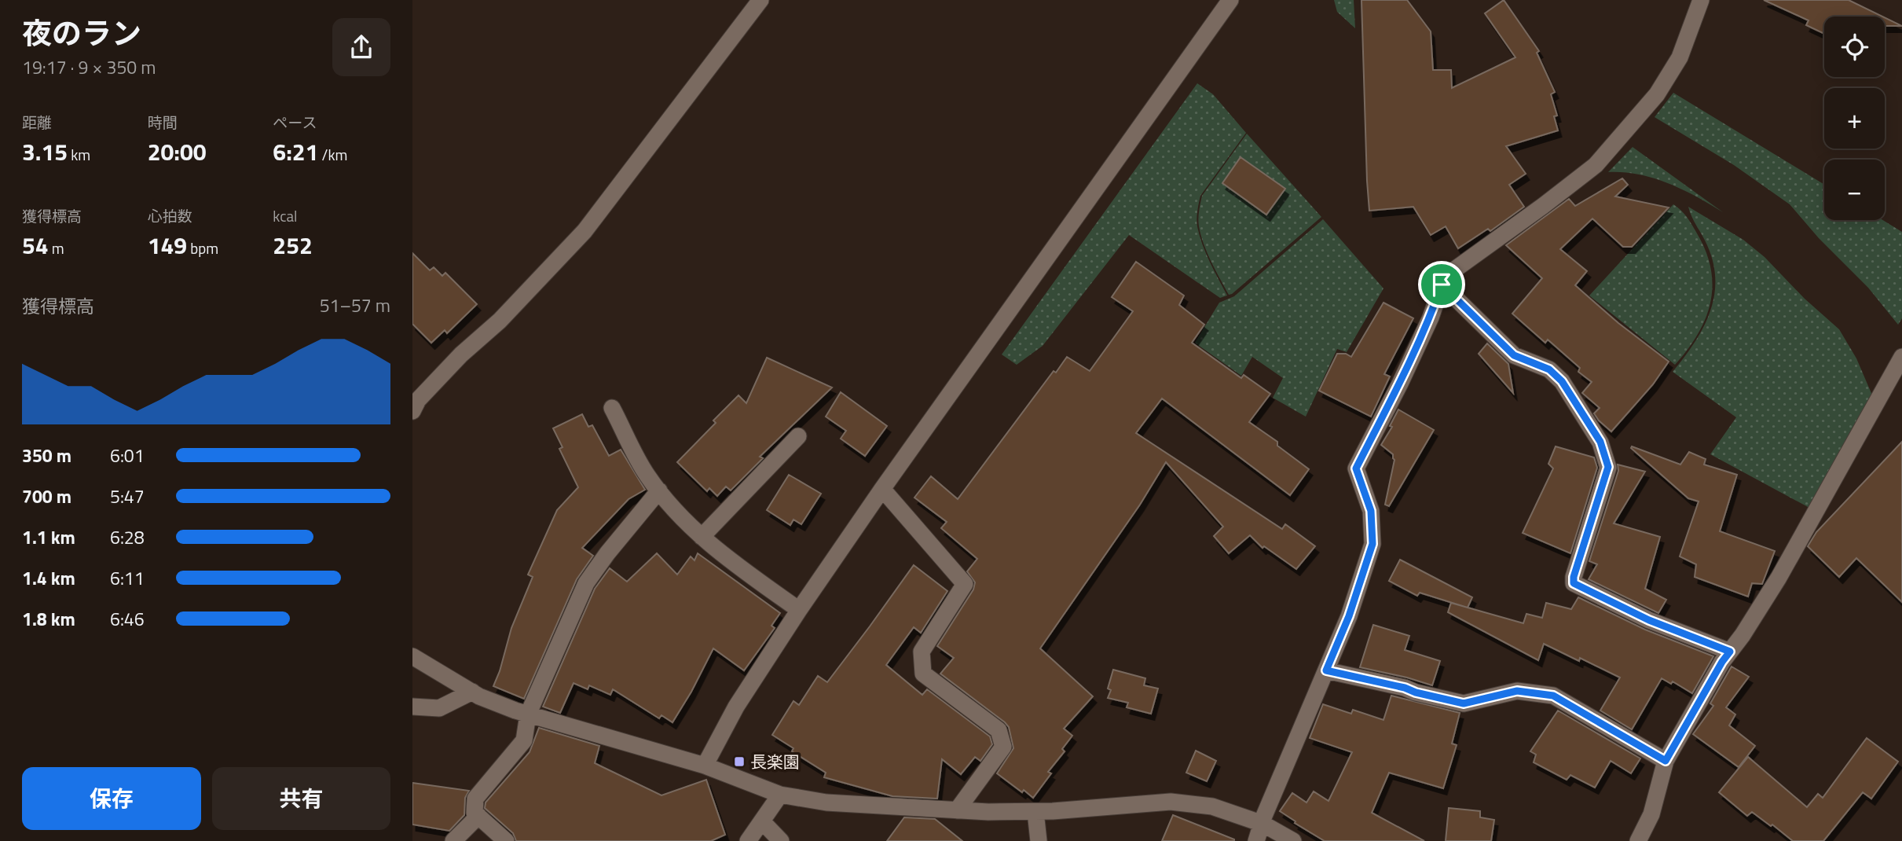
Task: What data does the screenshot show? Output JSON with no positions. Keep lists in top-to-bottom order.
{
  "places": {
    "transit": ["長楽園"]
  },
  "page": {
    "heading": ["夜のラン", "19:17 · 9 × 350 m"],
    "map_buttons": ["+", "−"],
    "stats": [
      ["距離", "3.15 km"],
      ["時間", "20:00"],
      ["ペース", "6:21 /km"],
      ["獲得標高", "54 m"],
      ["心拍数", "149 bpm"],
      ["kcal", "252"]
    ],
    "chart": ["獲得標高", "51–57 m"],
    "list": [
      {
        "name": "350 m",
        "note": "6:01"
      },
      {
        "name": "700 m",
        "note": "5:47"
      },
      {
        "name": "1.1 km",
        "note": "6:28"
      },
      {
        "name": "1.4 km",
        "note": "6:11"
      },
      {
        "name": "1.8 km",
        "note": "6:46"
      }
    ],
    "buttons": ["保存", "共有"]
  }
}
